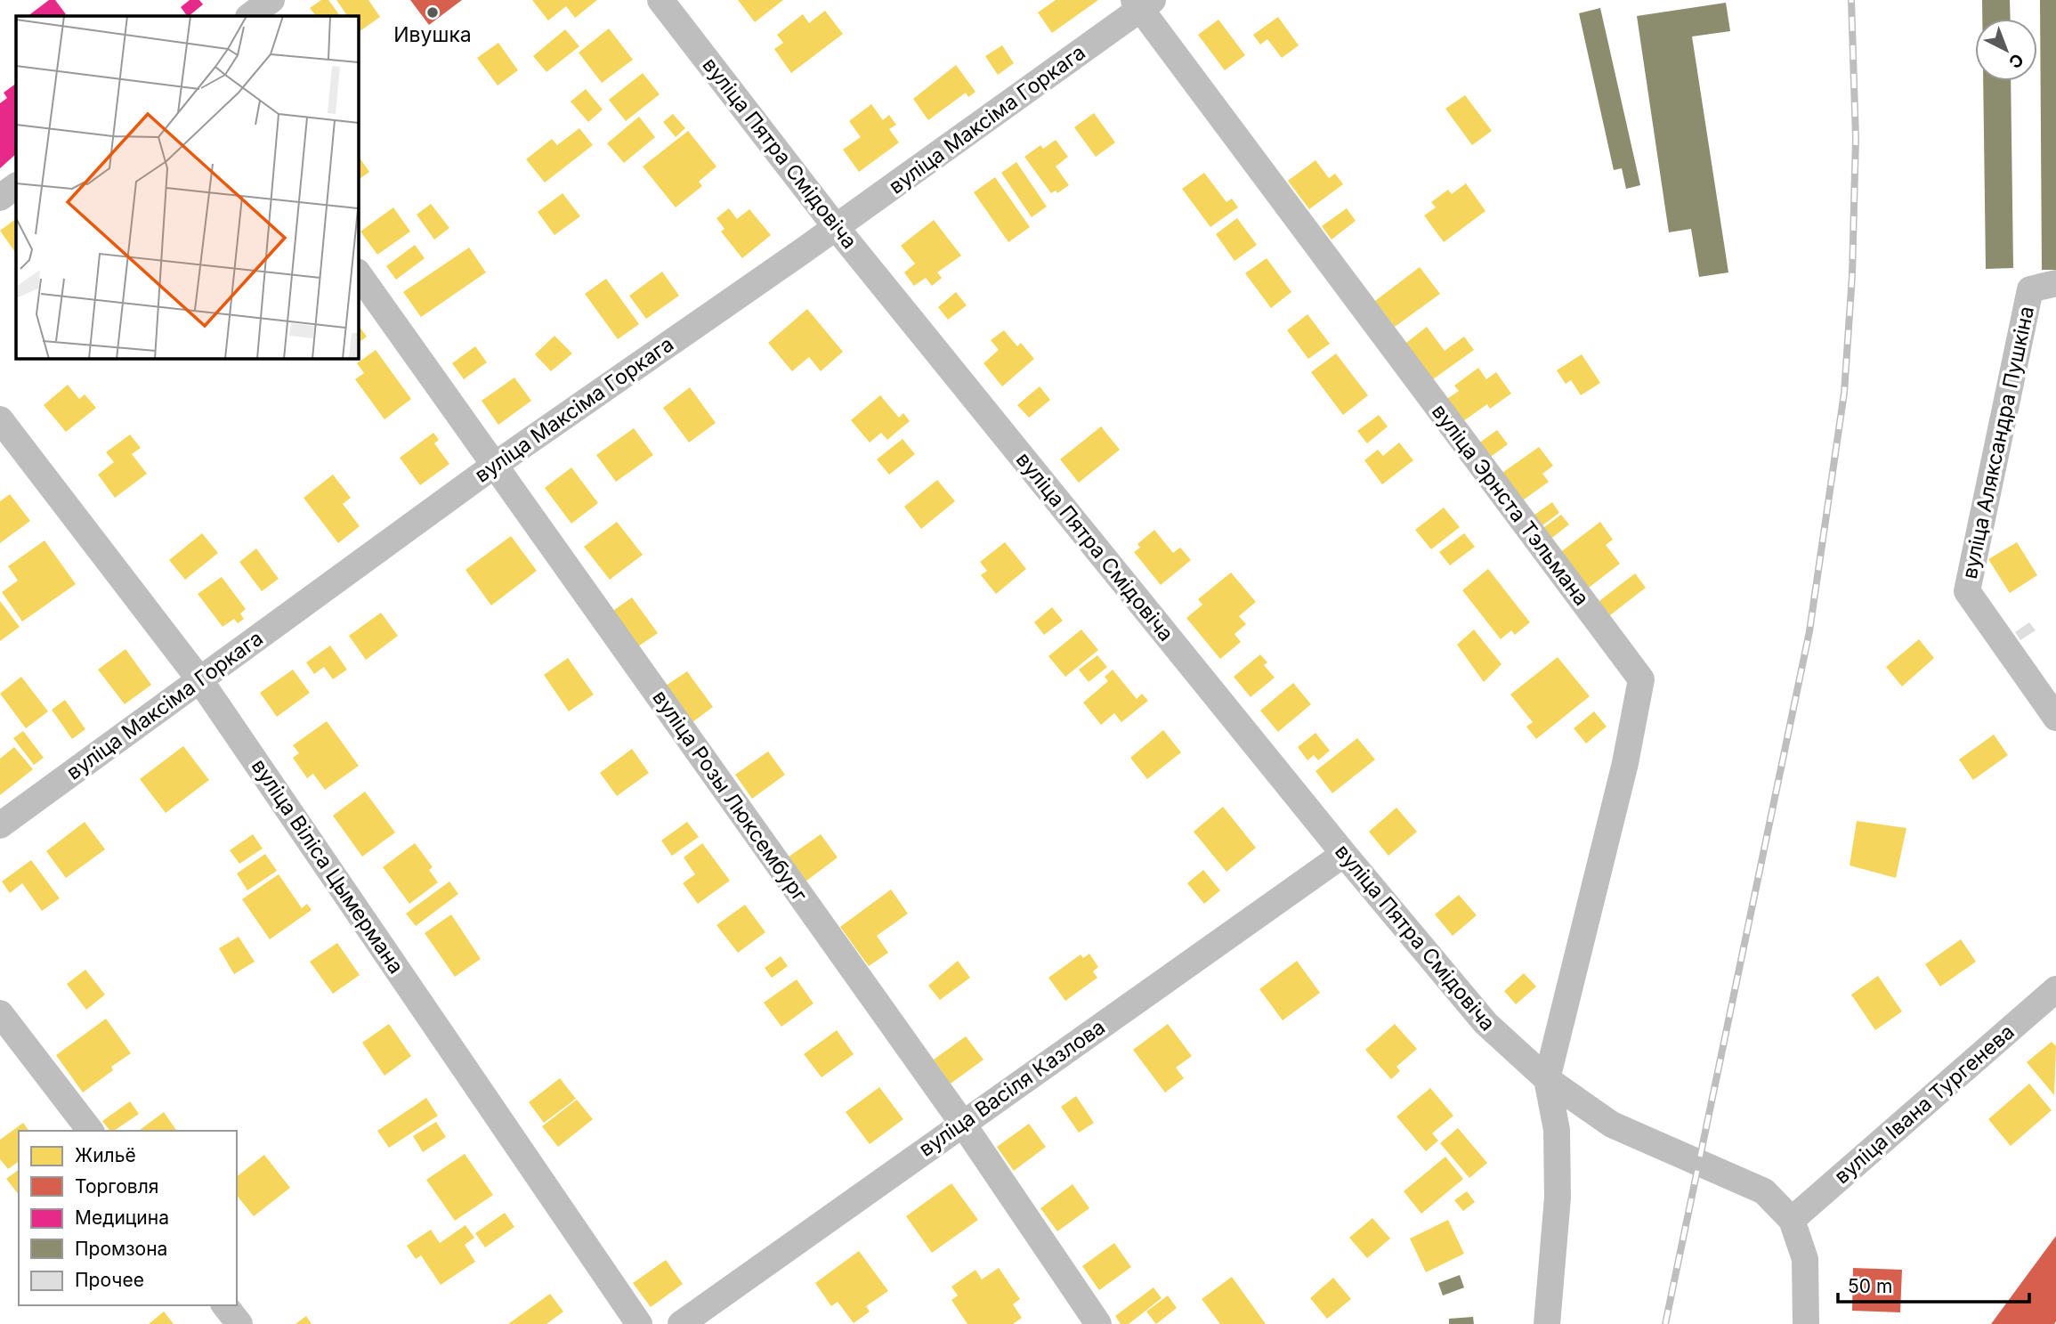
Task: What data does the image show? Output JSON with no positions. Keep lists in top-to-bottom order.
{
  "streets": {
    "street": [
      "вуліца Максіма Горкага",
      "вуліца Пятра Смідовіча",
      "вуліца Аляксандра Пушкіна",
      "вуліца Эрнста Тэльмана",
      "вуліца Розы Люксембург",
      "вуліца Віліса Цымермана",
      "вуліца Васіля Казлова",
      "вуліца Івана Тургенева"
    ]
  },
  "crossings": [
    ["вуліца Максіма Горкага", "вуліца Пятра Смідовіча"],
    ["вуліца Максіма Горкага", "вуліца Эрнста Тэльмана"],
    ["вуліца Максіма Горкага", "вуліца Розы Люксембург"],
    ["вуліца Максіма Горкага", "вуліца Віліса Цымермана"],
    ["вуліца Пятра Смідовіча", "вуліца Эрнста Тэльмана"],
    ["вуліца Пятра Смідовіча", "вуліца Васіля Казлова"],
    ["вуліца Пятра Смідовіча", "вуліца Івана Тургенева"],
    ["вуліца Розы Люксембург", "вуліца Васіля Казлова"]
  ],
  "places": ["Ивушка"],
  "legend": [
    "Жильё",
    "Торговля",
    "Медицина",
    "Промзона",
    "Прочее"
  ],
  "scale_bar": "50 m",
  "north": "bottom right"
}
